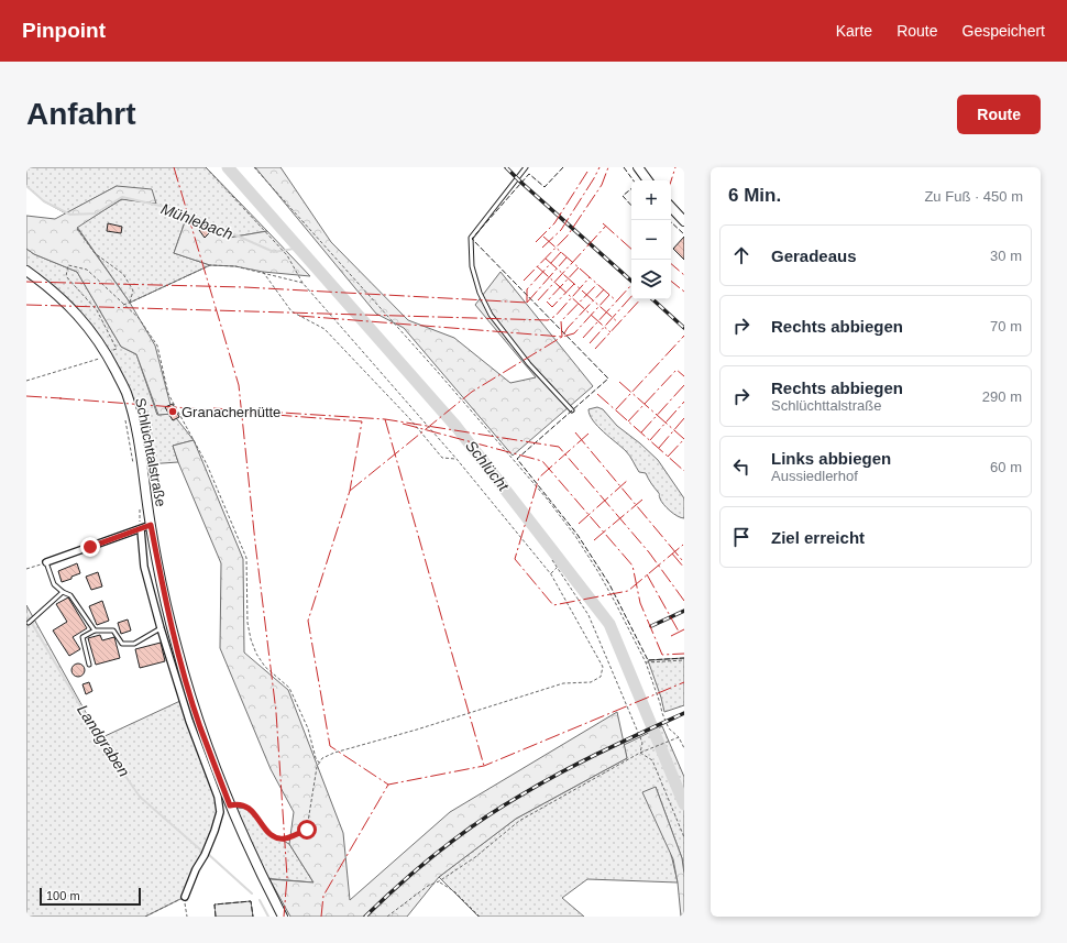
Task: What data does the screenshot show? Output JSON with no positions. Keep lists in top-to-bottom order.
{
  "streets": {
    "main road": ["Schlüchttalstraße"]
  },
  "water": ["Mühlebach", "Schlücht", "Landgraben"],
  "places": ["Granacherhütte"],
  "scale_bar": "100 m",
  "page": {
    "header": "Pinpoint",
    "nav": ["Karte", "Route", "Gespeichert"],
    "buttons": "Route",
    "title": "Anfahrt",
    "heading": ["6 Min.", "Zu Fuß · 450 m"],
    "map_buttons": ["+", "−"],
    "list": [
      ["Geradeaus", "30 m"],
      ["Rechts abbiegen", "70 m"],
      ["Rechts abbiegen", "Schlüchttalstraße", "290 m"],
      ["Links abbiegen", "Aussiedlerhof", "60 m"],
      "Ziel erreicht"
    ],
    "scale": "100 m"
  }
}
